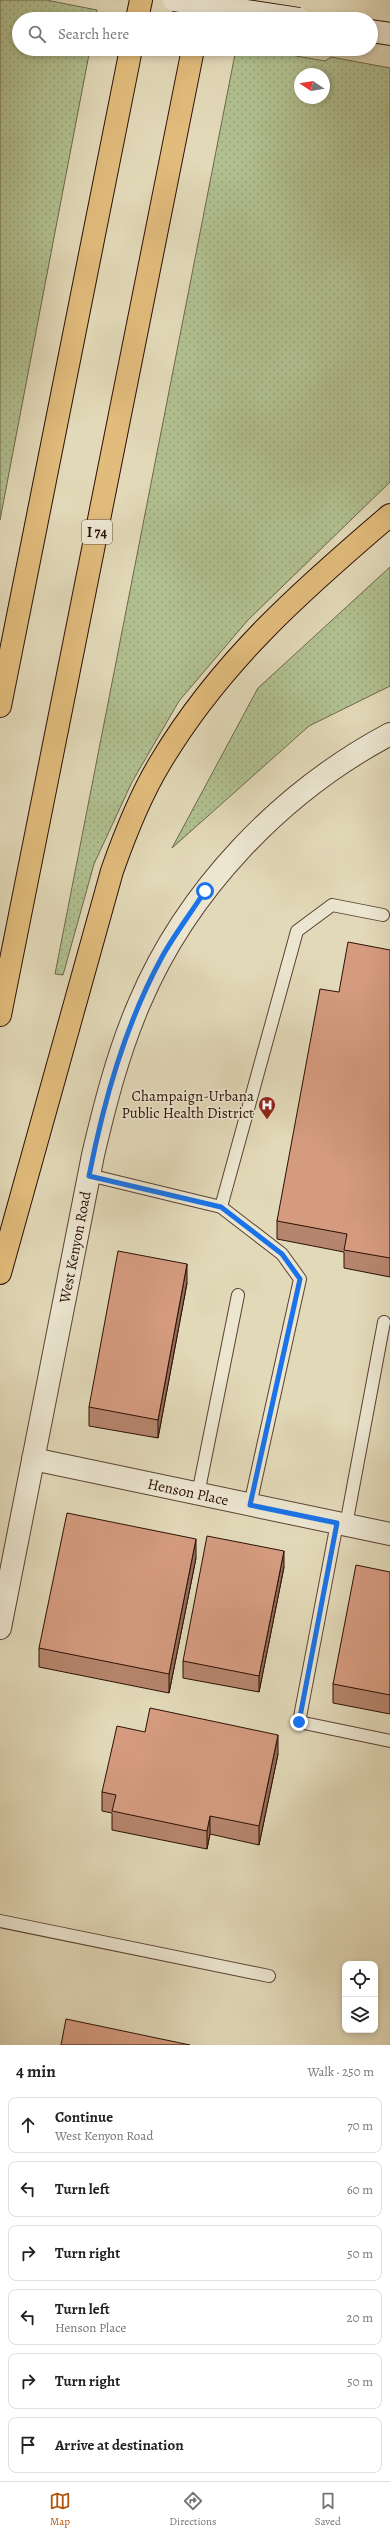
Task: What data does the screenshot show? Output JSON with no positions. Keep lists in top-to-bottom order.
{
  "streets": {
    "highway": ["I 74"],
    "street": ["West Kenyon Road", "Henson Place"]
  },
  "crossings": [
    ["West Kenyon Road", "Henson Place"]
  ],
  "places": {
    "hospital": ["Champaign-Urbana Public Health District"]
  },
  "north": "left",
  "page": {
    "search": "Search here",
    "heading": ["4 min", "Walk · 250 m"],
    "list": [
      ["Continue", "West Kenyon Road", "70 m"],
      ["Turn left", "60 m"],
      ["Turn right", "50 m"],
      ["Turn left", "Henson Place", "20 m"],
      ["Turn right", "50 m"],
      "Arrive at destination"
    ],
    "nav": ["Map", "Directions", "Saved"]
  }
}
